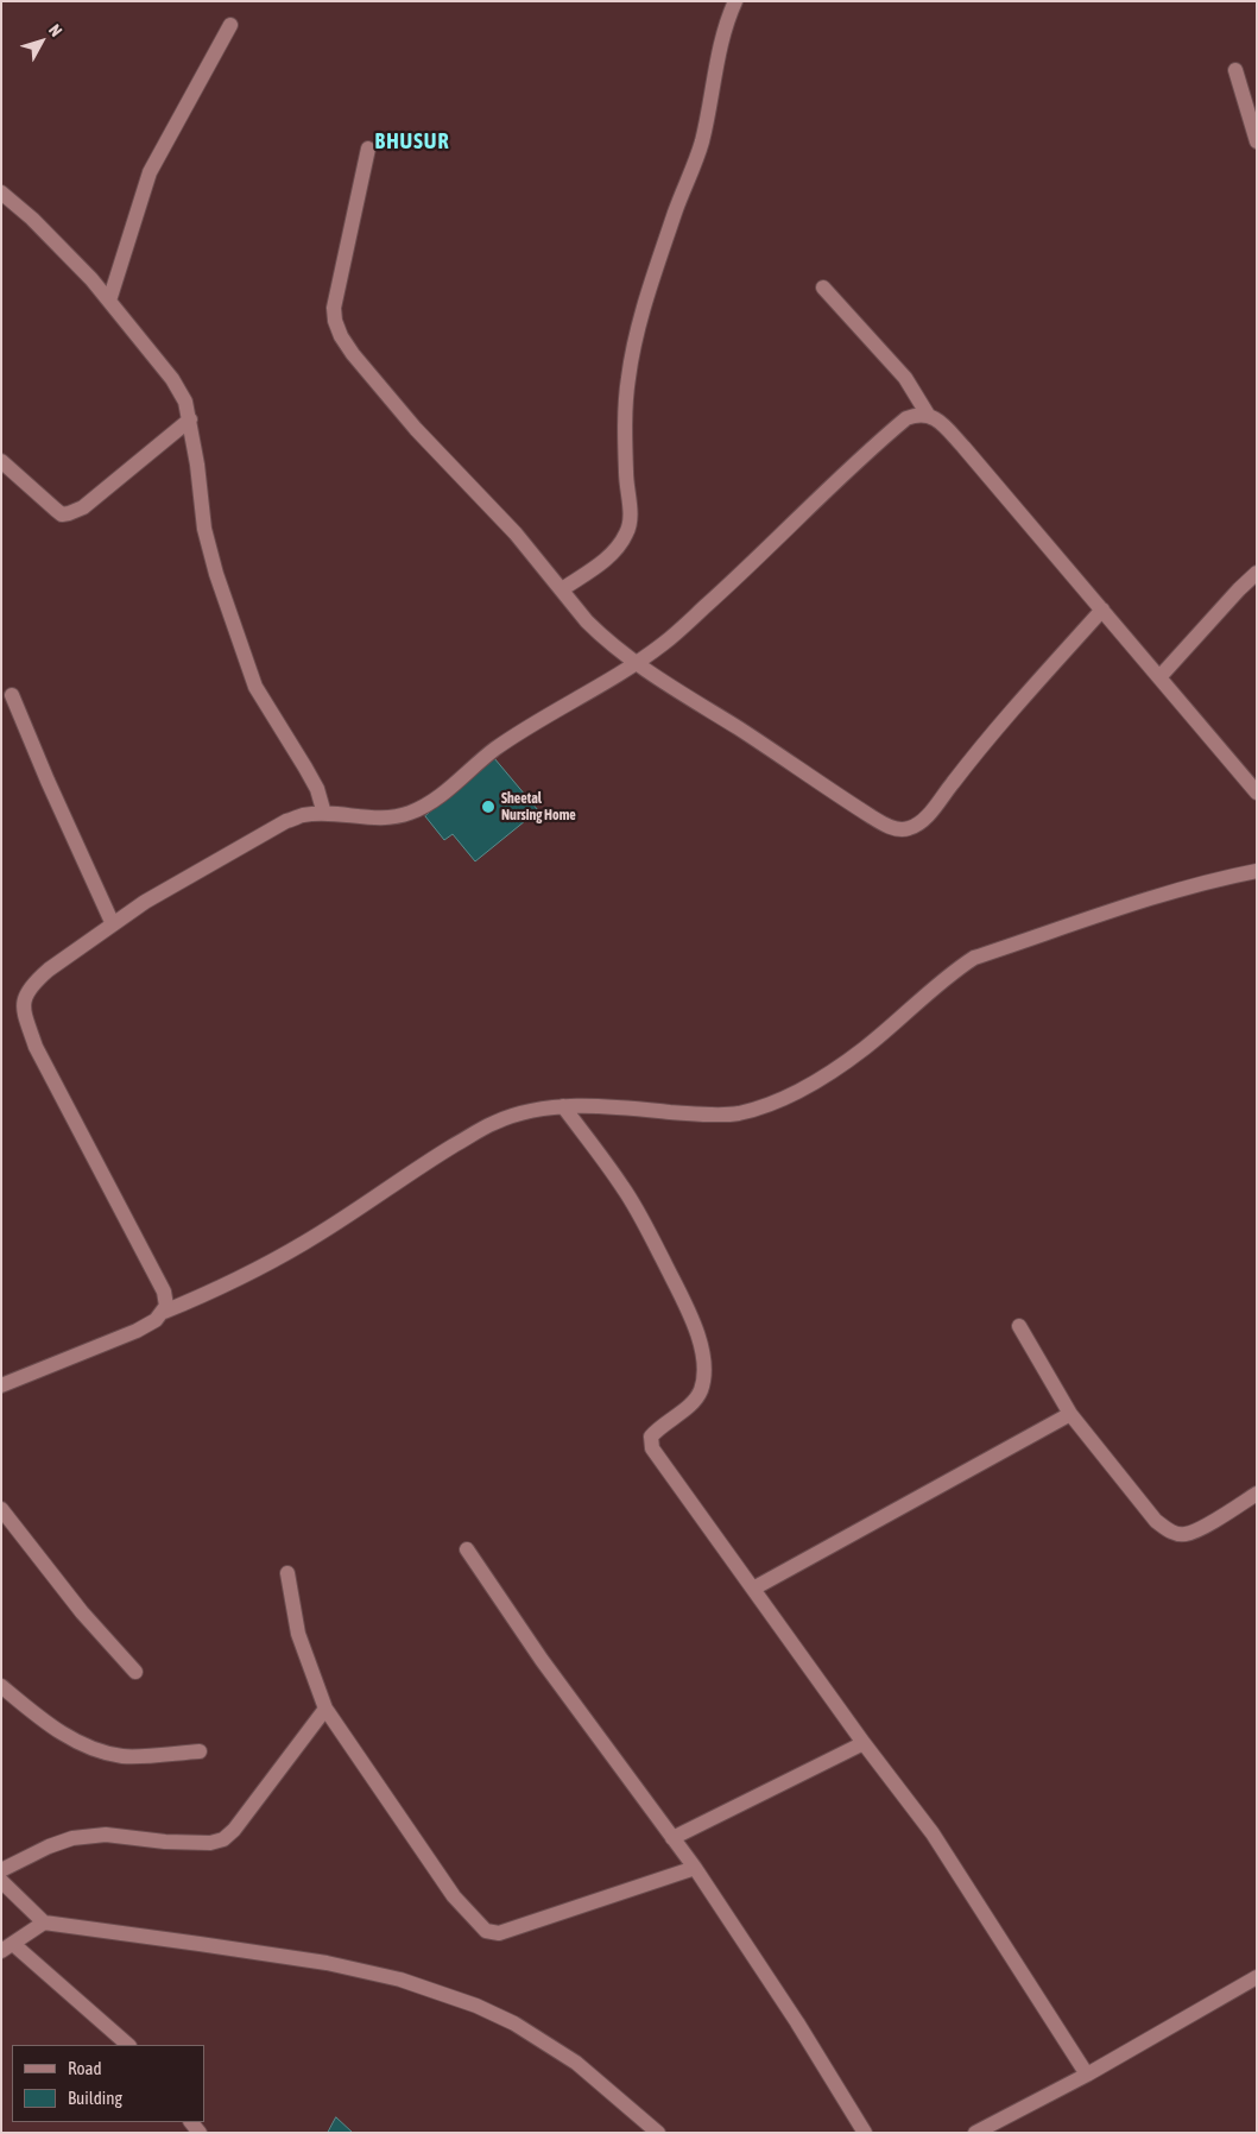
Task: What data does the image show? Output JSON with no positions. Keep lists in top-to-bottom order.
{
  "districts": ["BHUSUR"],
  "places": ["Sheetal Nursing Home"],
  "legend": ["Road", "Building"],
  "north": "top right"
}
